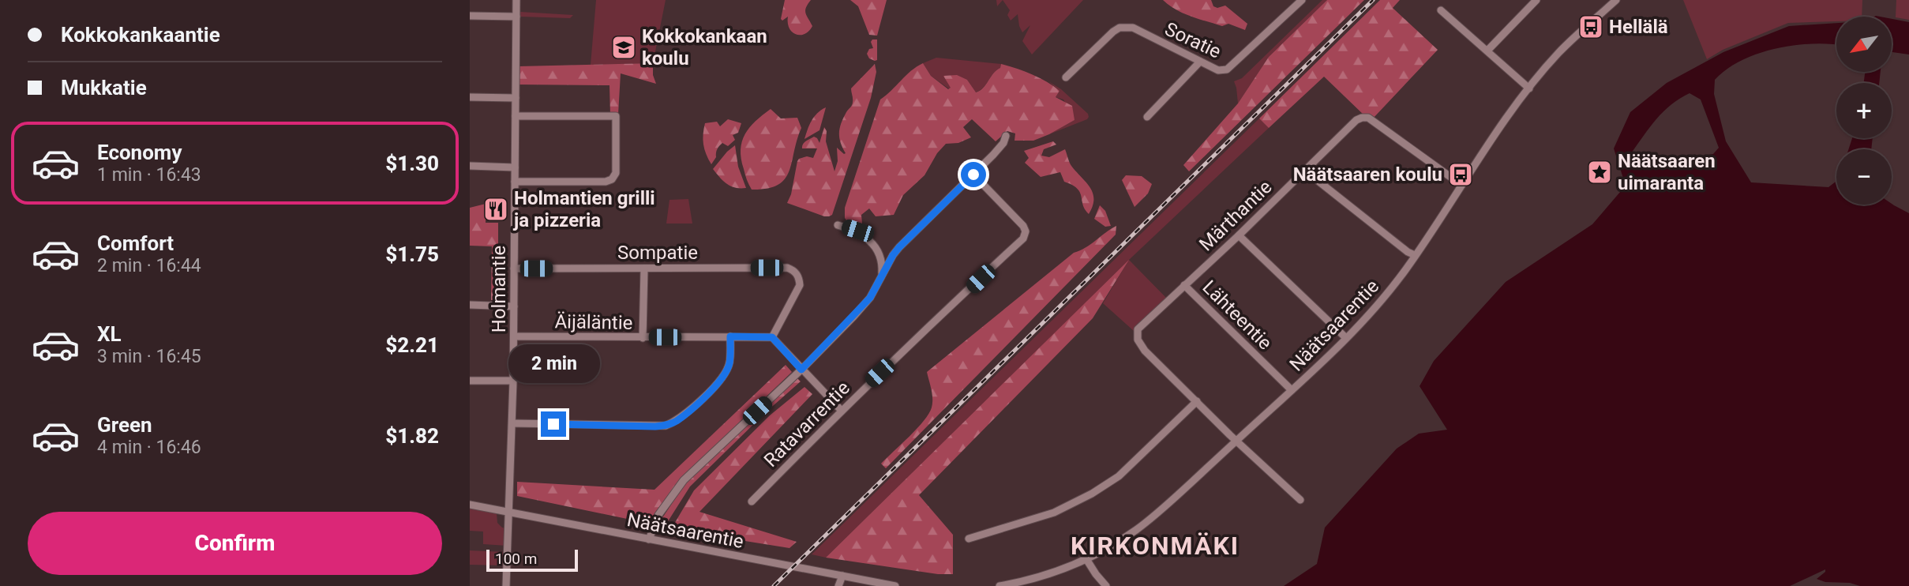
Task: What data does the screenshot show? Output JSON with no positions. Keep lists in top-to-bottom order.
{
  "streets": {
    "street": [
      "Soratie",
      "Märthantie",
      "Sompatie",
      "Holmantie",
      "Lähteentie",
      "Äijäläntie",
      "Näätsaarentie",
      "Ratavarrentie"
    ]
  },
  "crossings": [
    ["Märthantie", "Lähteentie"],
    ["Märthantie", "Näätsaarentie"],
    ["Sompatie", "Holmantie"],
    ["Sompatie", "Äijäläntie"],
    ["Holmantie", "Äijäläntie"],
    ["Holmantie", "Näätsaarentie"],
    ["Lähteentie", "Näätsaarentie"]
  ],
  "districts": ["KIRKONMÄKI"],
  "places": {
    "bus stop": ["Hellälä", "Näätsaaren koulu"],
    "school or university": ["Kokkokankaan koulu"],
    "place": ["Näätsaaren uimaranta"],
    "restaurant": ["Holmantien grilli ja pizzeria"]
  },
  "scale_bar": "100 m",
  "north": "bottom left",
  "page": {
    "banner": ["Kokkokankaantie", "Mukkatie"],
    "map_buttons": ["+", "−"],
    "list": [
      {
        "name": "Economy",
        "note": "1 min · 16:43",
        "value": "$1.30"
      },
      {
        "name": "Comfort",
        "note": "2 min · 16:44",
        "value": "$1.75"
      },
      {
        "name": "XL",
        "note": "3 min · 16:45",
        "value": "$2.21"
      },
      {
        "name": "Green",
        "note": "4 min · 16:46",
        "value": "$1.82"
      }
    ],
    "bubble": "2 min",
    "buttons": "Confirm",
    "scale": "100 m"
  }
}
